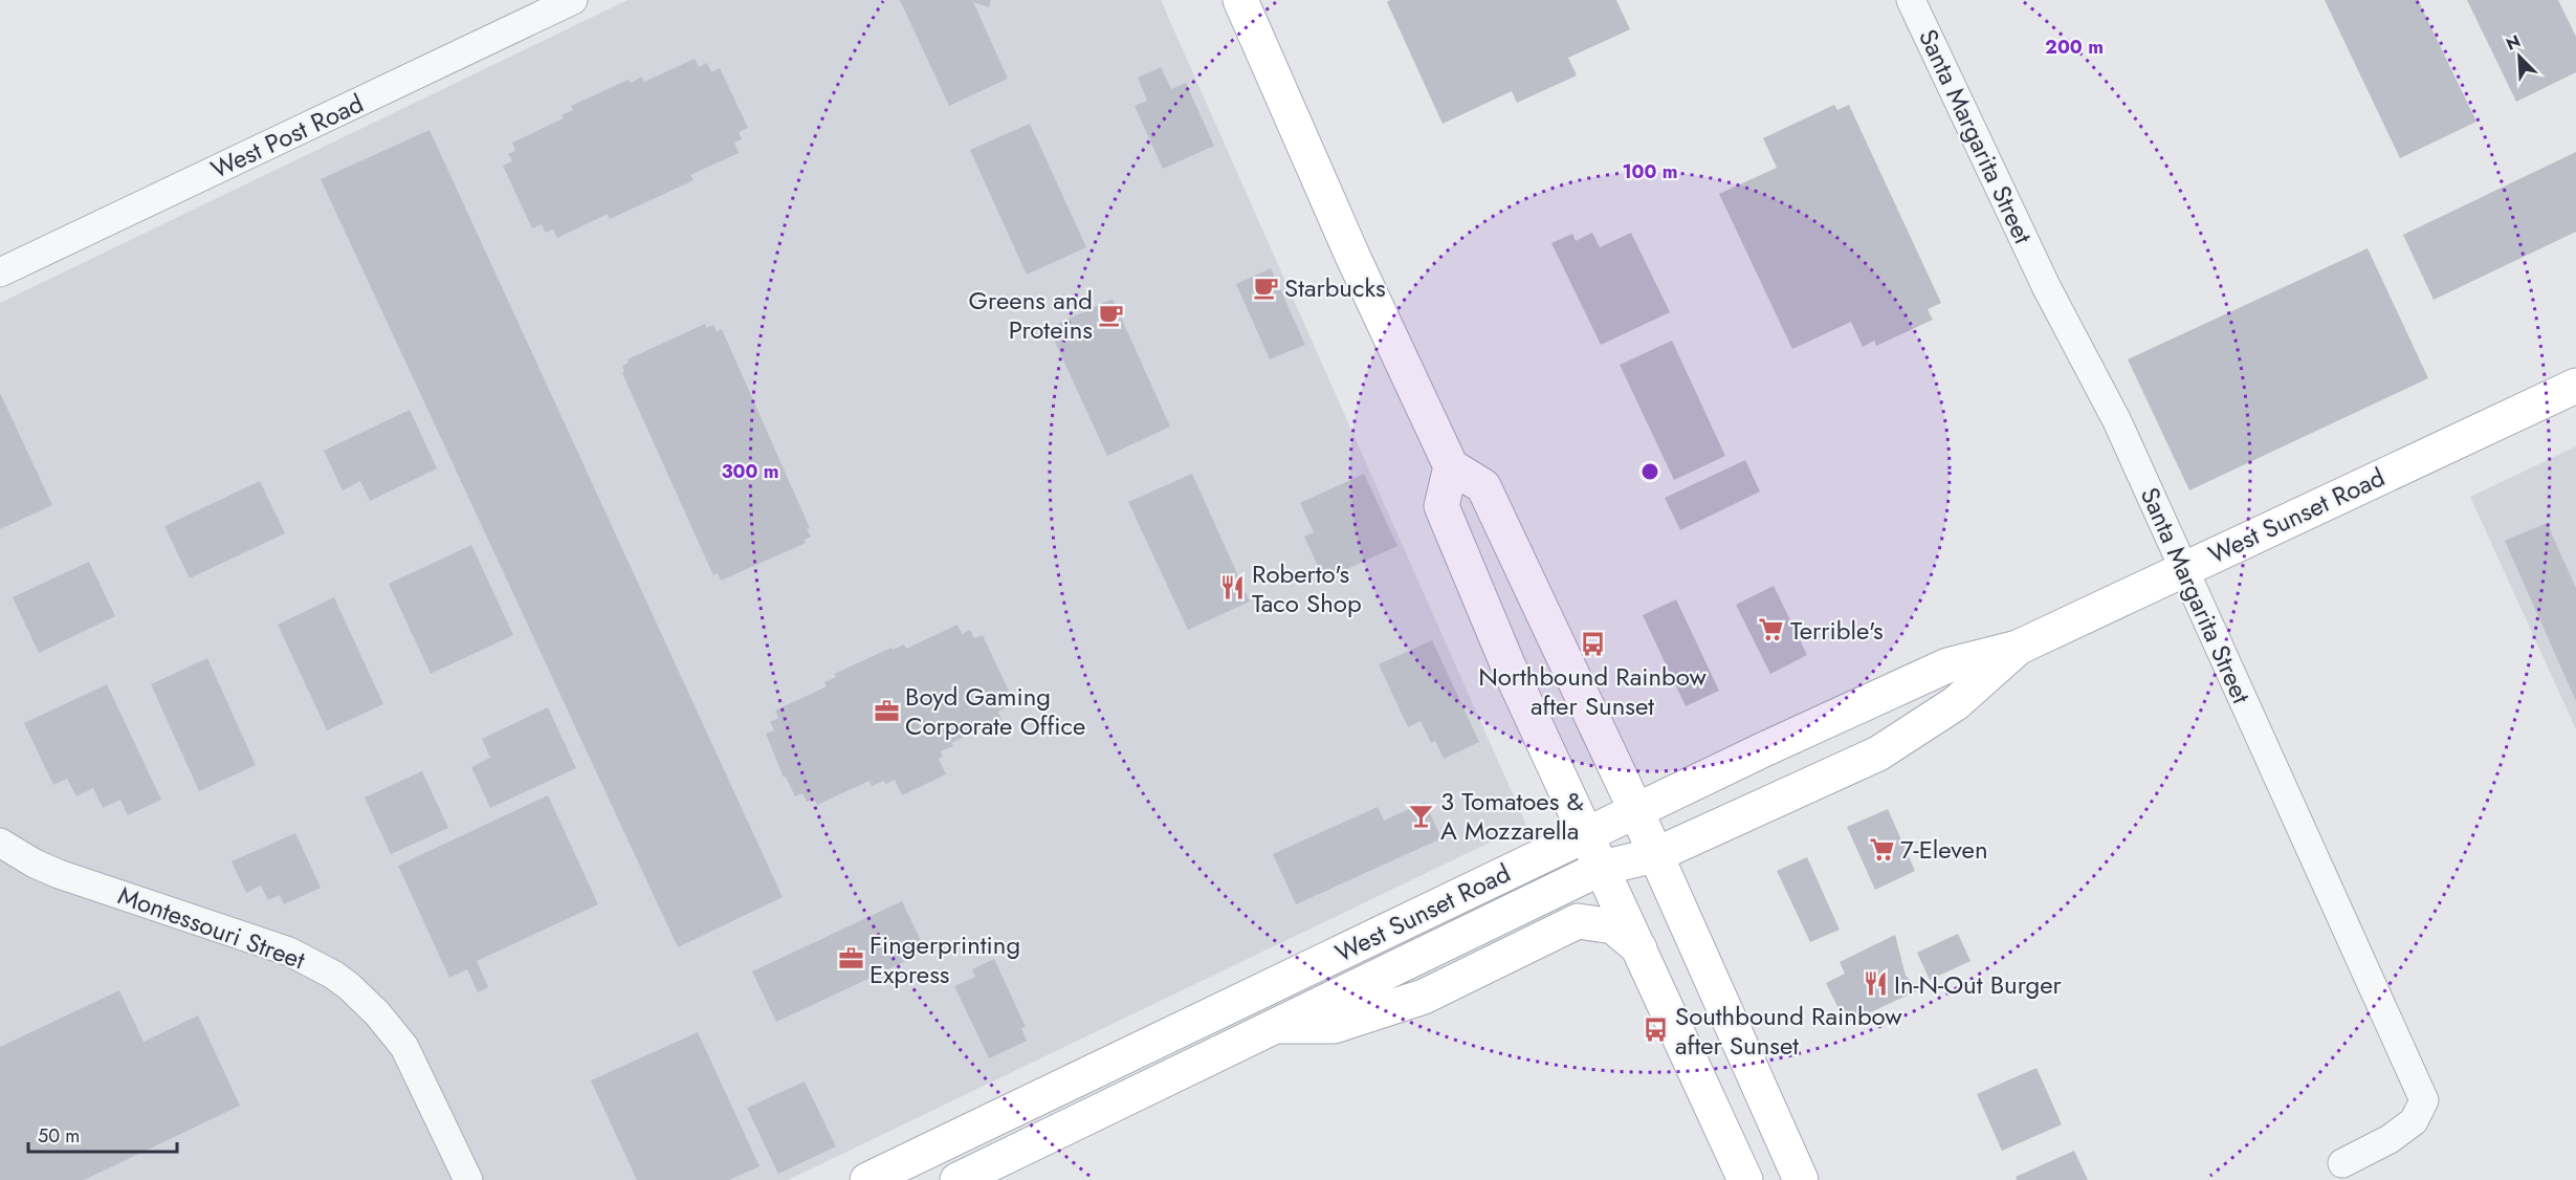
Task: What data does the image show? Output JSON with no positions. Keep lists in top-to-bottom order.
{
  "streets": {
    "main road": ["West Sunset Road"],
    "street": ["West Post Road", "Santa Margarita Street", "Montessouri Street"]
  },
  "crossings": [
    ["Santa Margarita Street", "West Sunset Road"]
  ],
  "places": {
    "cafe": ["Starbucks", "Greens and Proteins"],
    "restaurant": ["Roberto's Taco Shop", "In-N-Out Burger"],
    "supermarket": ["Terrible's", "7-Eleven"],
    "bus stop": ["Northbound Rainbow after Sunset", "Southbound Rainbow after Sunset"],
    "office": ["Boyd Gaming Corporate Office", "Fingerprinting Express"],
    "bar": ["3 Tomatoes & A Mozzarella"]
  },
  "scale_bar": "50 m",
  "north": "top left",
  "rings": ["200 m", "100 m", "300 m"]
}
